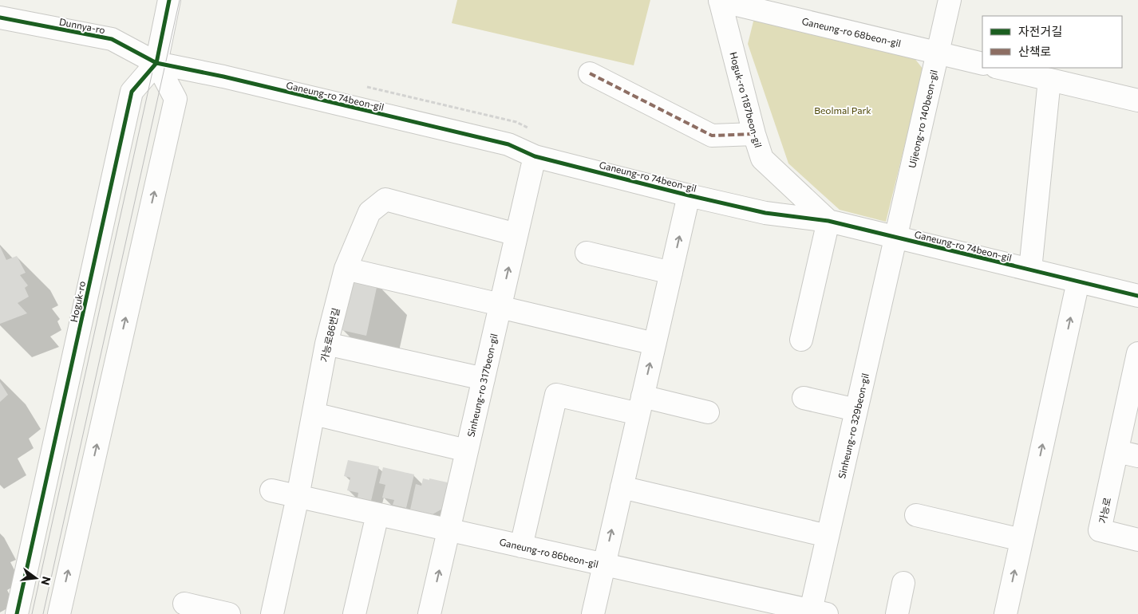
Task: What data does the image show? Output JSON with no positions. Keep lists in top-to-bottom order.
{
  "streets": {
    "street": [
      "Dunnya-ro",
      "Ganeung-ro 68beon-gil",
      "Ganeung-ro 74beon-gil",
      "Hoguk-ro 1187beon-gil",
      "Uijeong-ro 140beon-gil",
      "Hoguk-ro",
      "가능로86번길",
      "Sinheung-ro 317beon-gil",
      "Sinheung-ro 329beon-gil",
      "가능로",
      "Ganeung-ro 86beon-gil"
    ]
  },
  "crossings": [
    ["Dunnya-ro", "Ganeung-ro 74beon-gil"],
    ["Dunnya-ro", "Hoguk-ro"],
    ["Ganeung-ro 68beon-gil", "Hoguk-ro 1187beon-gil"],
    ["Ganeung-ro 68beon-gil", "Uijeong-ro 140beon-gil"],
    ["Ganeung-ro 74beon-gil", "Hoguk-ro 1187beon-gil"],
    ["Ganeung-ro 74beon-gil", "Uijeong-ro 140beon-gil"],
    ["Ganeung-ro 74beon-gil", "Hoguk-ro"],
    ["Ganeung-ro 74beon-gil", "Sinheung-ro 317beon-gil"],
    ["Ganeung-ro 74beon-gil", "Sinheung-ro 329beon-gil"],
    ["Uijeong-ro 140beon-gil", "Sinheung-ro 329beon-gil"],
    ["가능로86번길", "Sinheung-ro 317beon-gil"],
    ["가능로86번길", "Ganeung-ro 86beon-gil"],
    ["Sinheung-ro 317beon-gil", "Ganeung-ro 86beon-gil"],
    ["Sinheung-ro 329beon-gil", "Ganeung-ro 86beon-gil"]
  ],
  "parks": ["Beolmal Park"],
  "legend": ["자전거길", "산책로"],
  "north": "right"
}
